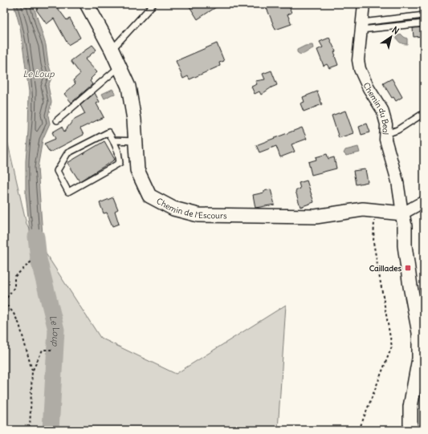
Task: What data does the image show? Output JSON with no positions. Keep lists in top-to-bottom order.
{
  "streets": {
    "street": ["Chemin du Beal", "Chemin de l'Escours"]
  },
  "crossings": [
    ["Chemin du Beal", "Chemin de l'Escours"]
  ],
  "water": ["Le Loup"],
  "places": {
    "transit": ["Caillades"]
  },
  "north": "top right"
}
